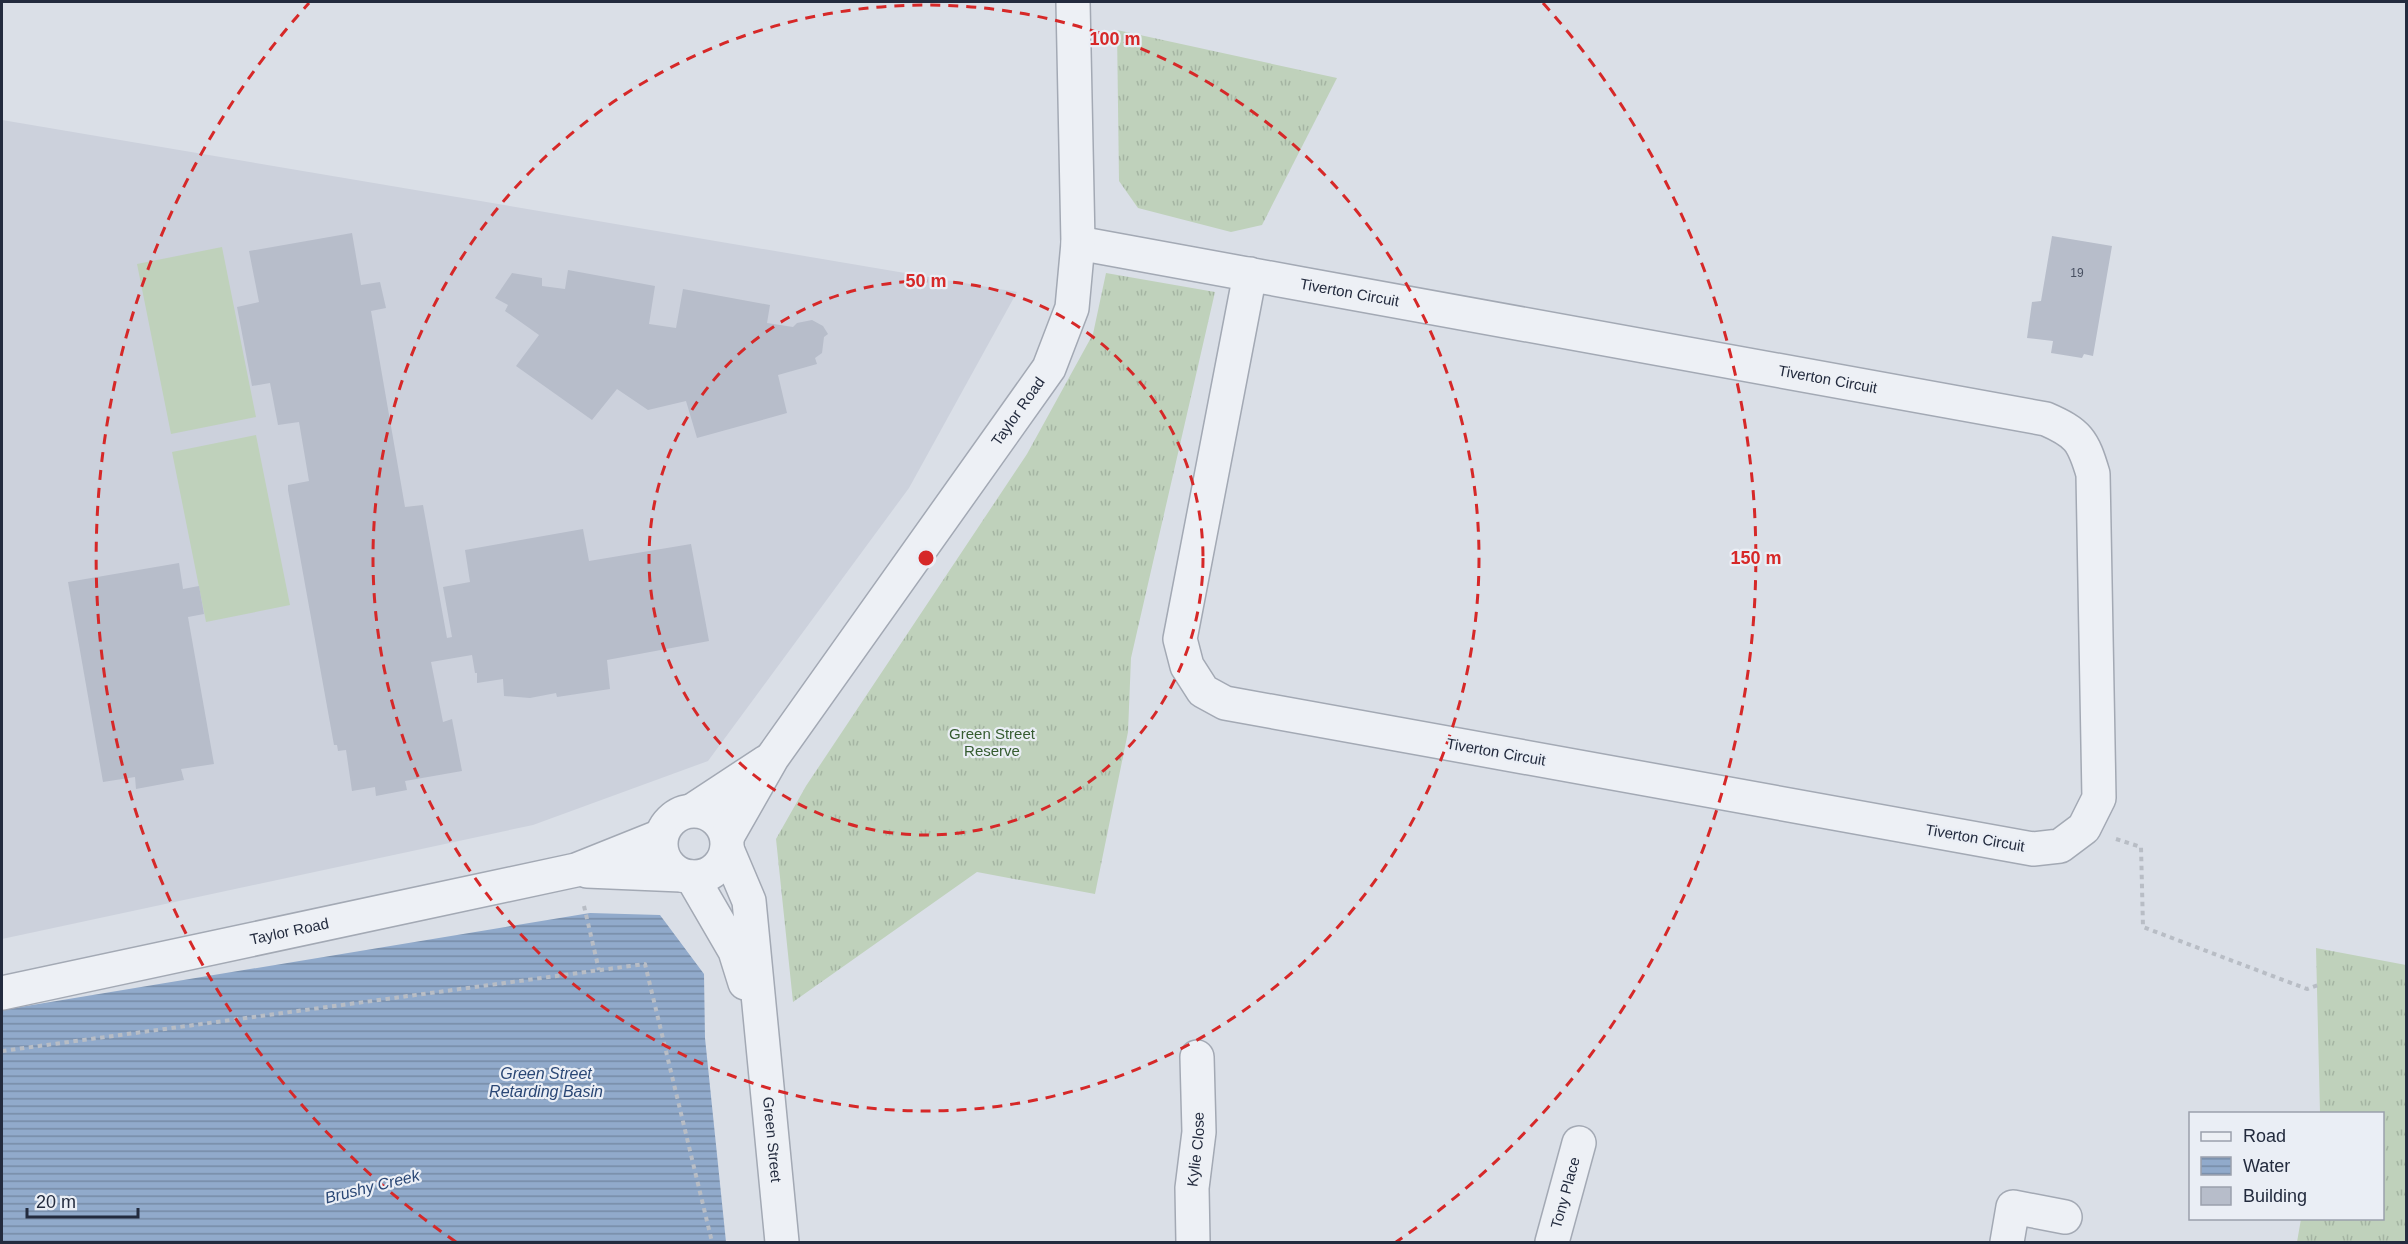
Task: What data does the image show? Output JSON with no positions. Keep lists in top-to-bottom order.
{
  "streets": {
    "street": [
      "Tiverton Circuit",
      "Taylor Road",
      "Green Street",
      "Kylie Close",
      "Tony Place"
    ]
  },
  "crossings": [
    ["Tiverton Circuit", "Taylor Road"],
    ["Taylor Road", "Green Street"]
  ],
  "water": ["Green Street Retarding Basin", "Brushy Creek"],
  "parks": ["Green Street Reserve"],
  "house_numbers": ["19"],
  "legend": ["Road", "Water", "Building"],
  "scale_bar": "20 m",
  "rings": ["100 m", "50 m", "150 m"]
}
